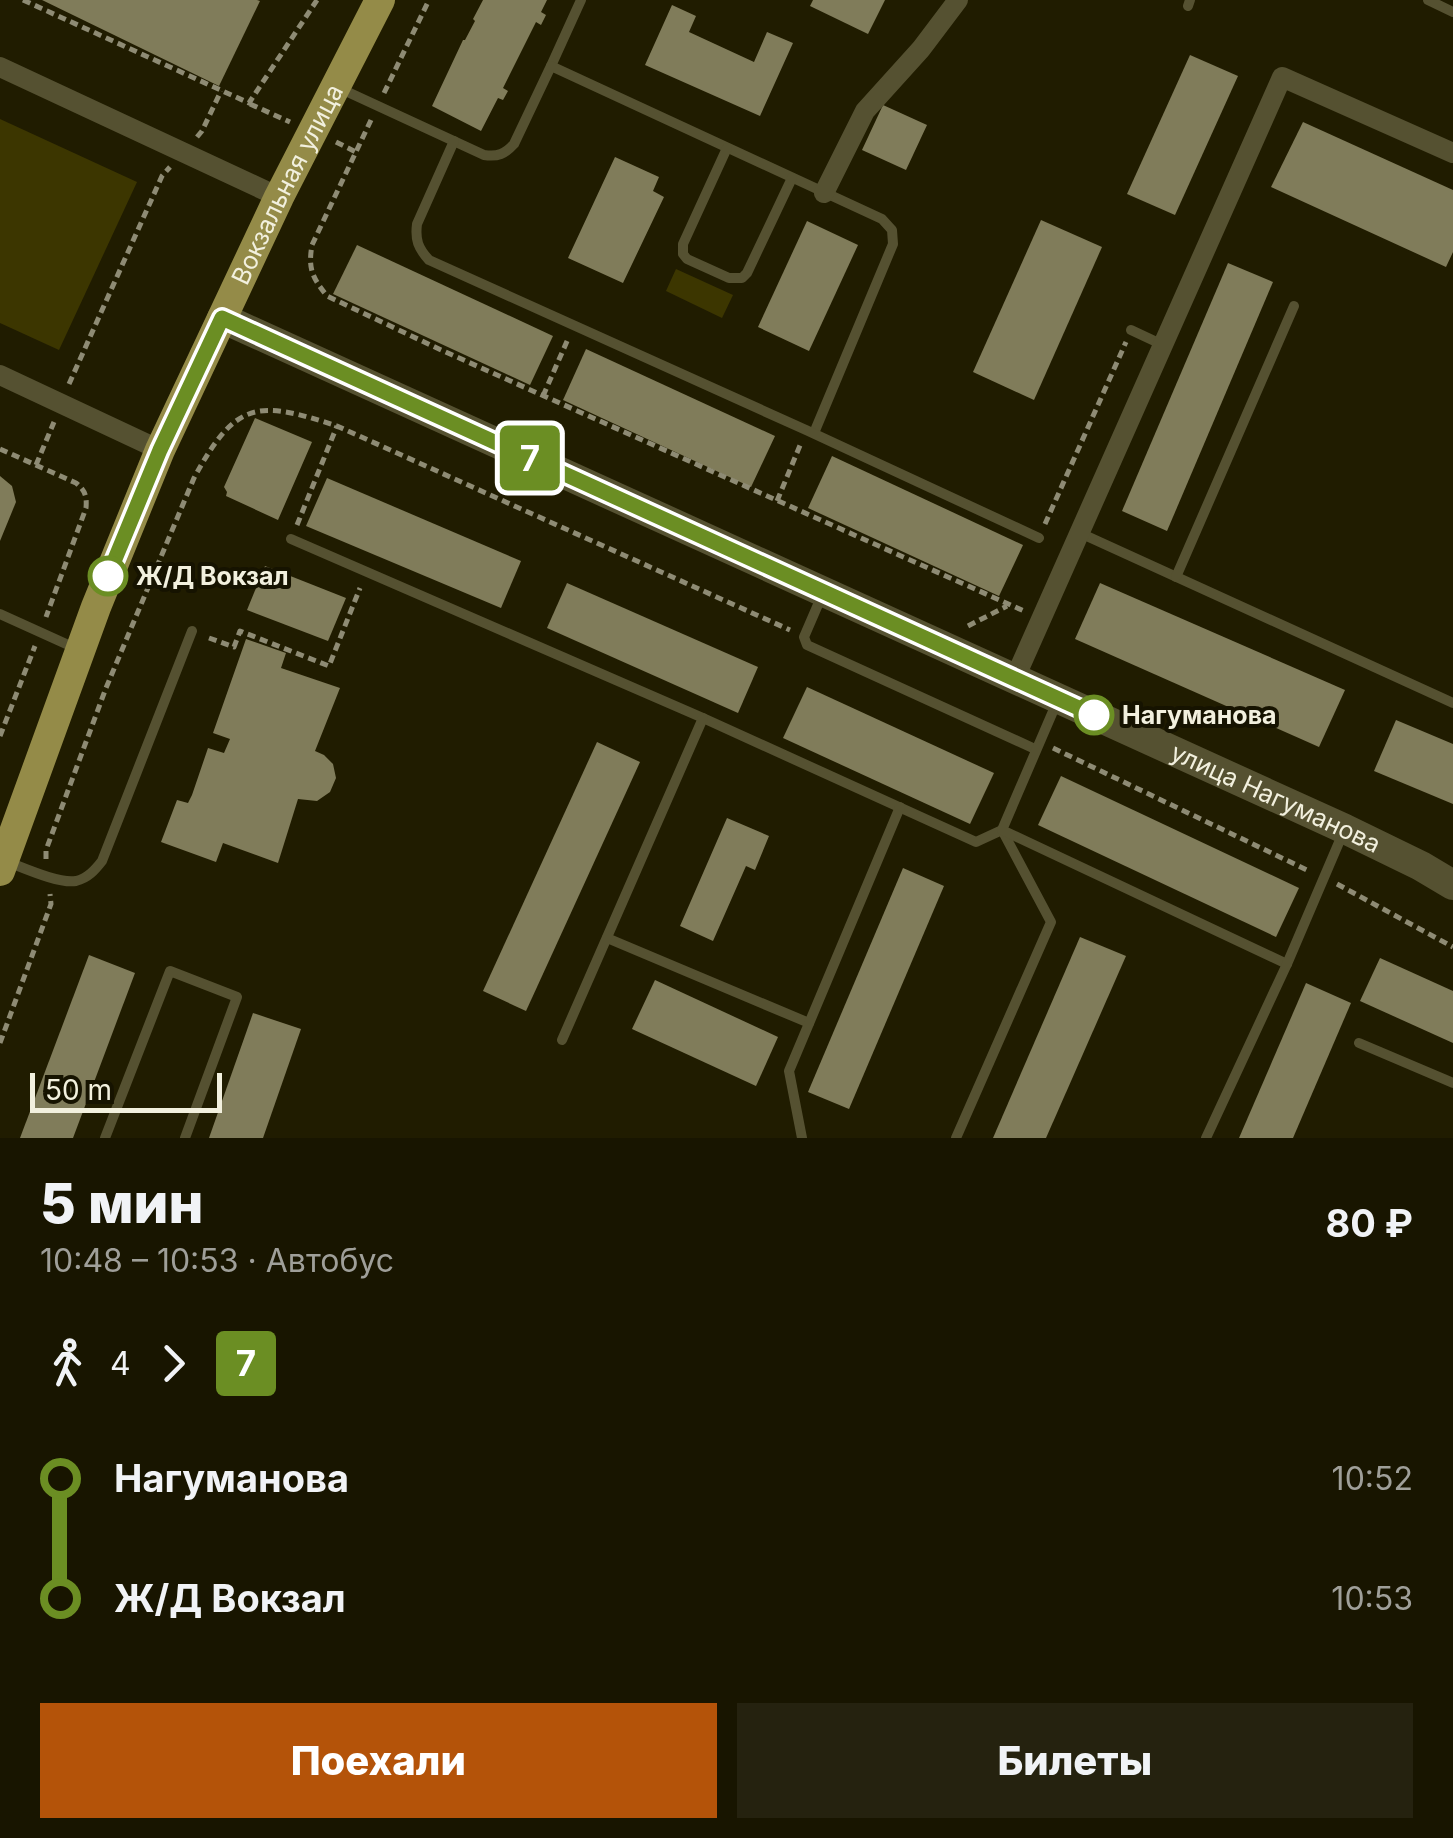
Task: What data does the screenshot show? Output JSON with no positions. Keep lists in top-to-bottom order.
{
  "streets": {
    "main road": ["Вокзальная улица"],
    "street": ["улица Нагуманова"]
  },
  "crossings": [
    ["Вокзальная улица", "улица Нагуманова"]
  ],
  "places": ["Ж/Д Вокзал", "Нагуманова"],
  "lines": ["bus line 7"],
  "scale_bar": "50 m",
  "page": {
    "on_map": "7",
    "scale": "50 m",
    "heading": ["5 мин", "10:48 – 10:53 · Автобус", "80 ₽"],
    "legs": ["4", "7"],
    "list": [
      {
        "name": "Нагуманова",
        "value": "10:52"
      },
      {
        "name": "Ж/Д Вокзал",
        "value": "10:53"
      }
    ],
    "buttons": ["Поехали", "Билеты"]
  }
}
